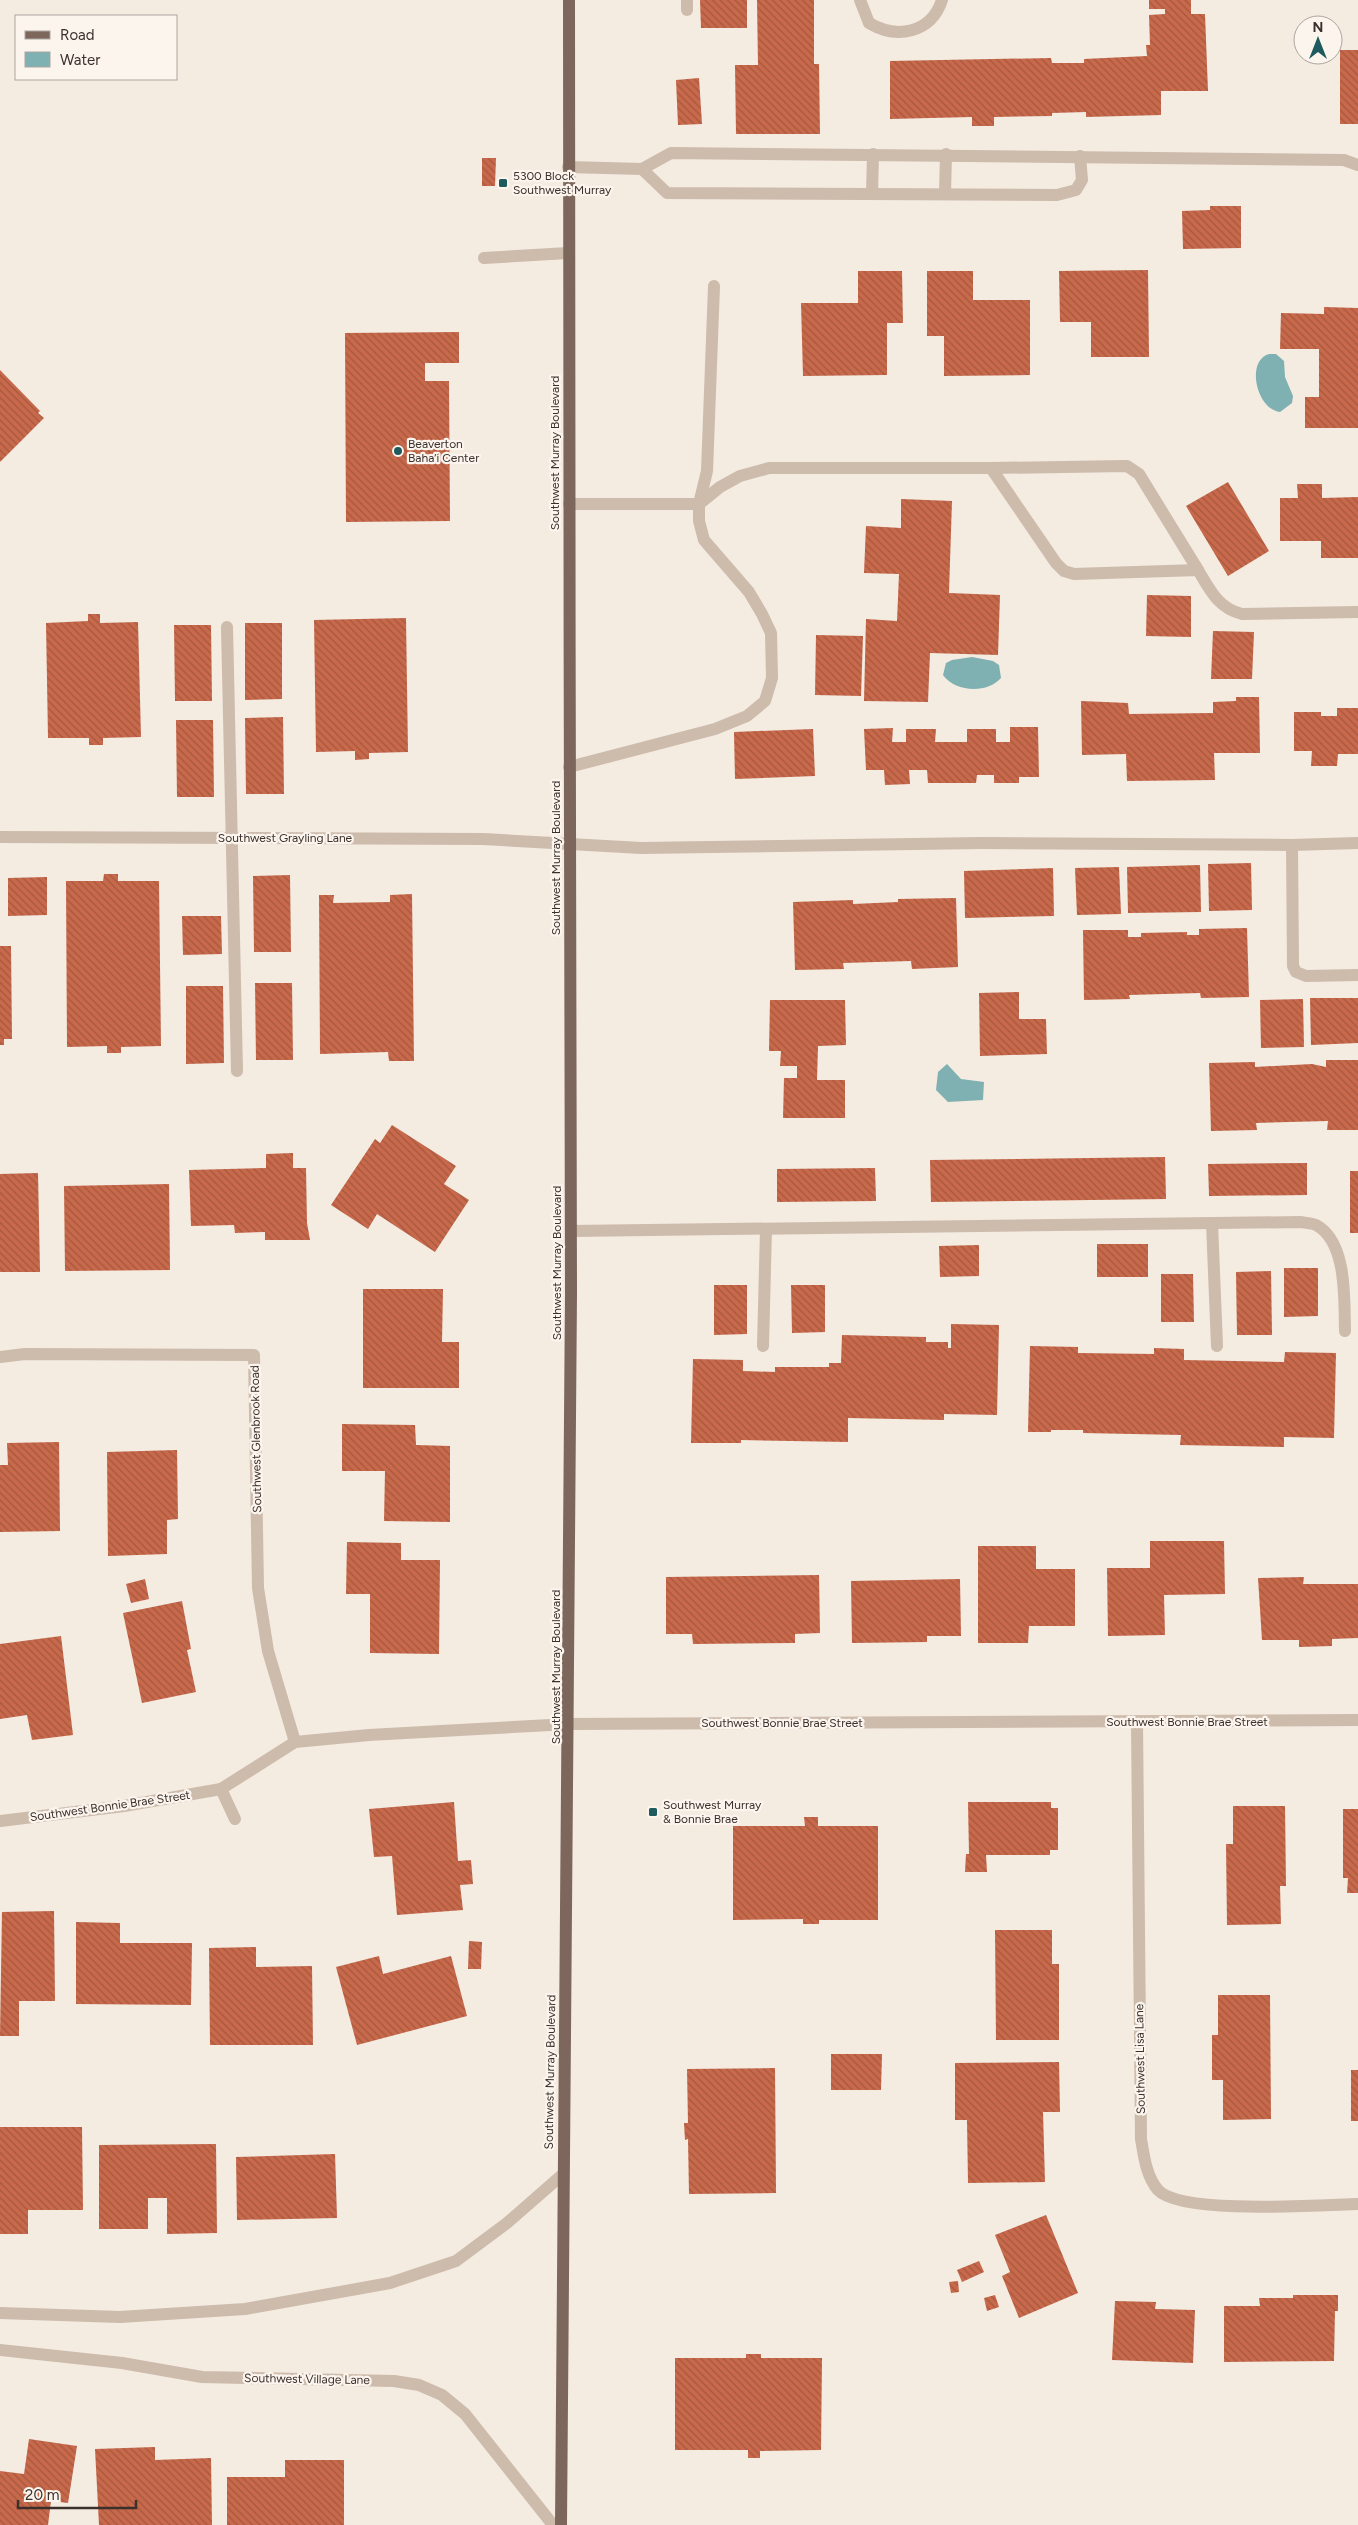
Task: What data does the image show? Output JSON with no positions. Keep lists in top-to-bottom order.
{
  "streets": {
    "main road": ["Southwest Murray Boulevard"],
    "street": [
      "Southwest Grayling Lane",
      "Southwest Glenbrook Road",
      "Southwest Bonnie Brae Street",
      "Southwest Lisa Lane",
      "Southwest Village Lane"
    ]
  },
  "crossings": [
    ["Southwest Murray Boulevard", "Southwest Grayling Lane"],
    ["Southwest Murray Boulevard", "Southwest Bonnie Brae Street"],
    ["Southwest Glenbrook Road", "Southwest Bonnie Brae Street"],
    ["Southwest Bonnie Brae Street", "Southwest Lisa Lane"]
  ],
  "places": {
    "transit": ["5300 Block Southwest Murray", "Southwest Murray & Bonnie Brae"],
    "other": ["Beaverton Baha’i Center"]
  },
  "legend": ["Road", "Water"],
  "scale_bar": "20 m",
  "north": "top"
}
